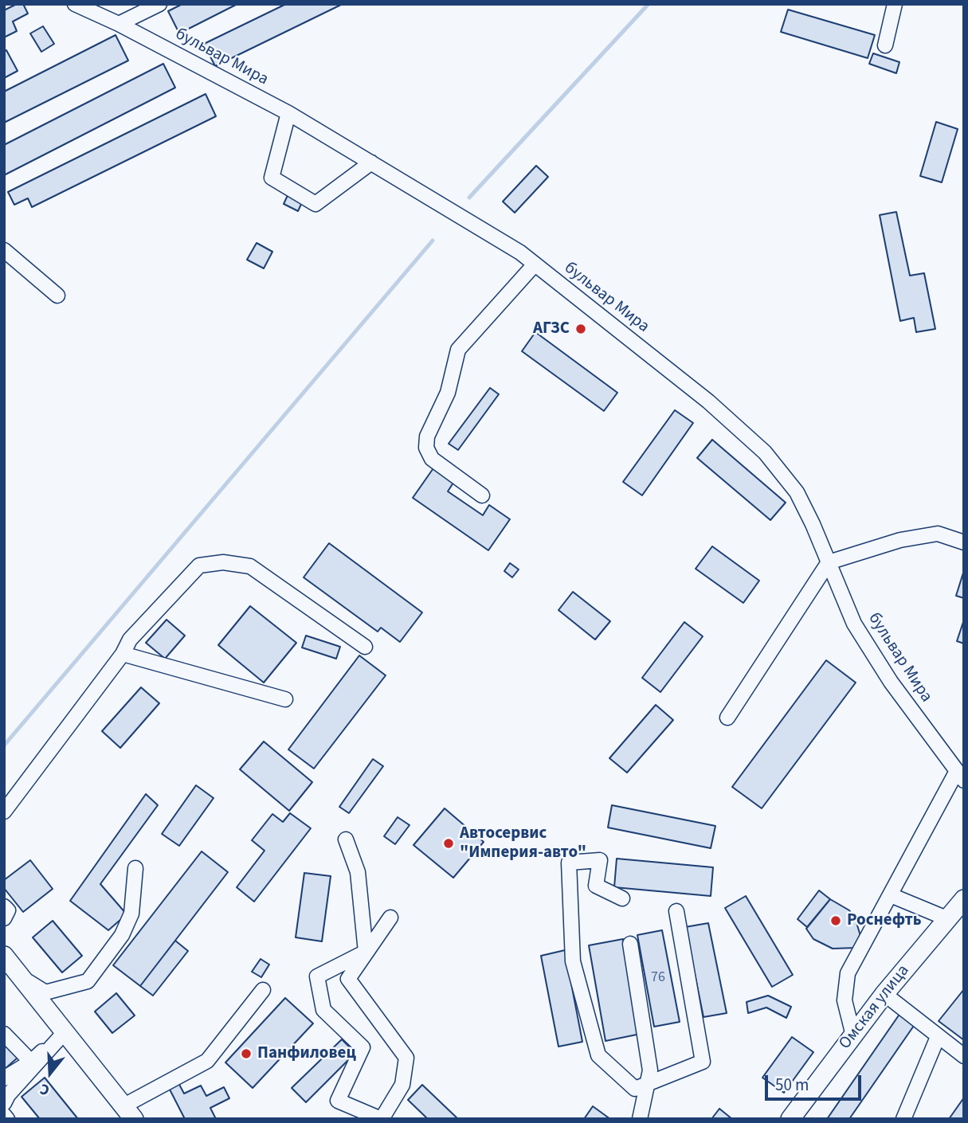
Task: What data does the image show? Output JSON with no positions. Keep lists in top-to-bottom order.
{
  "streets": {
    "main road": ["Омская улица"],
    "street": ["бульвар Мира"]
  },
  "places": [
    "АГЗС",
    "Автосервис \"Империя-авто\"",
    "Роснефть",
    "Панфиловец"
  ],
  "house_numbers": ["76"],
  "scale_bar": "50 m",
  "north": "bottom"
}
